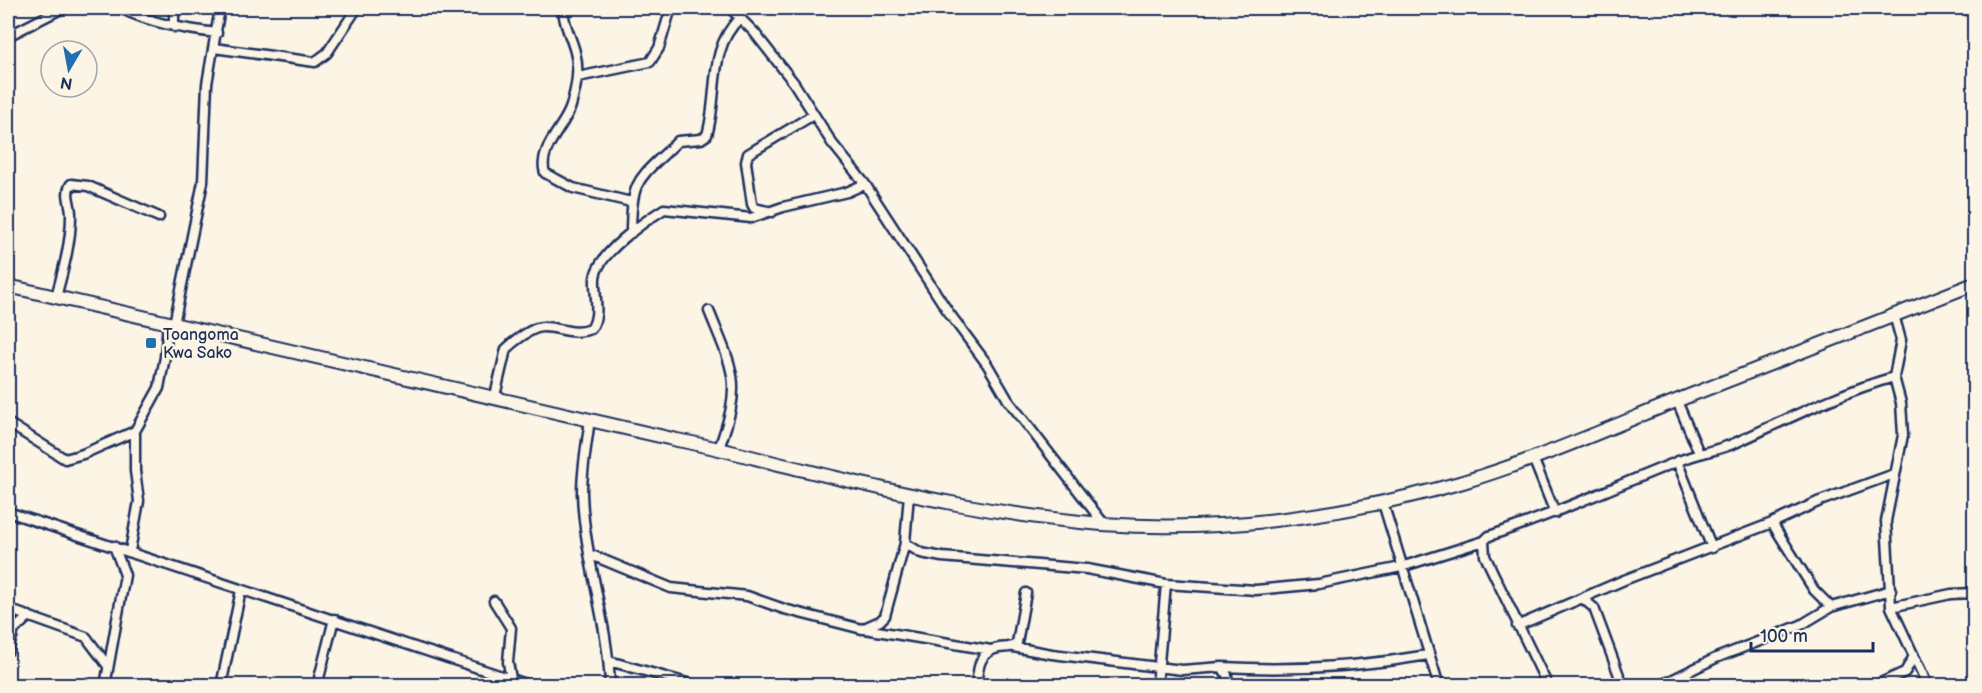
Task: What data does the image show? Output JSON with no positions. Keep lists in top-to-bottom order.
{
  "places": {
    "transit": ["Toangoma Kwa Sako"]
  },
  "scale_bar": "100 m",
  "north": "bottom"
}
